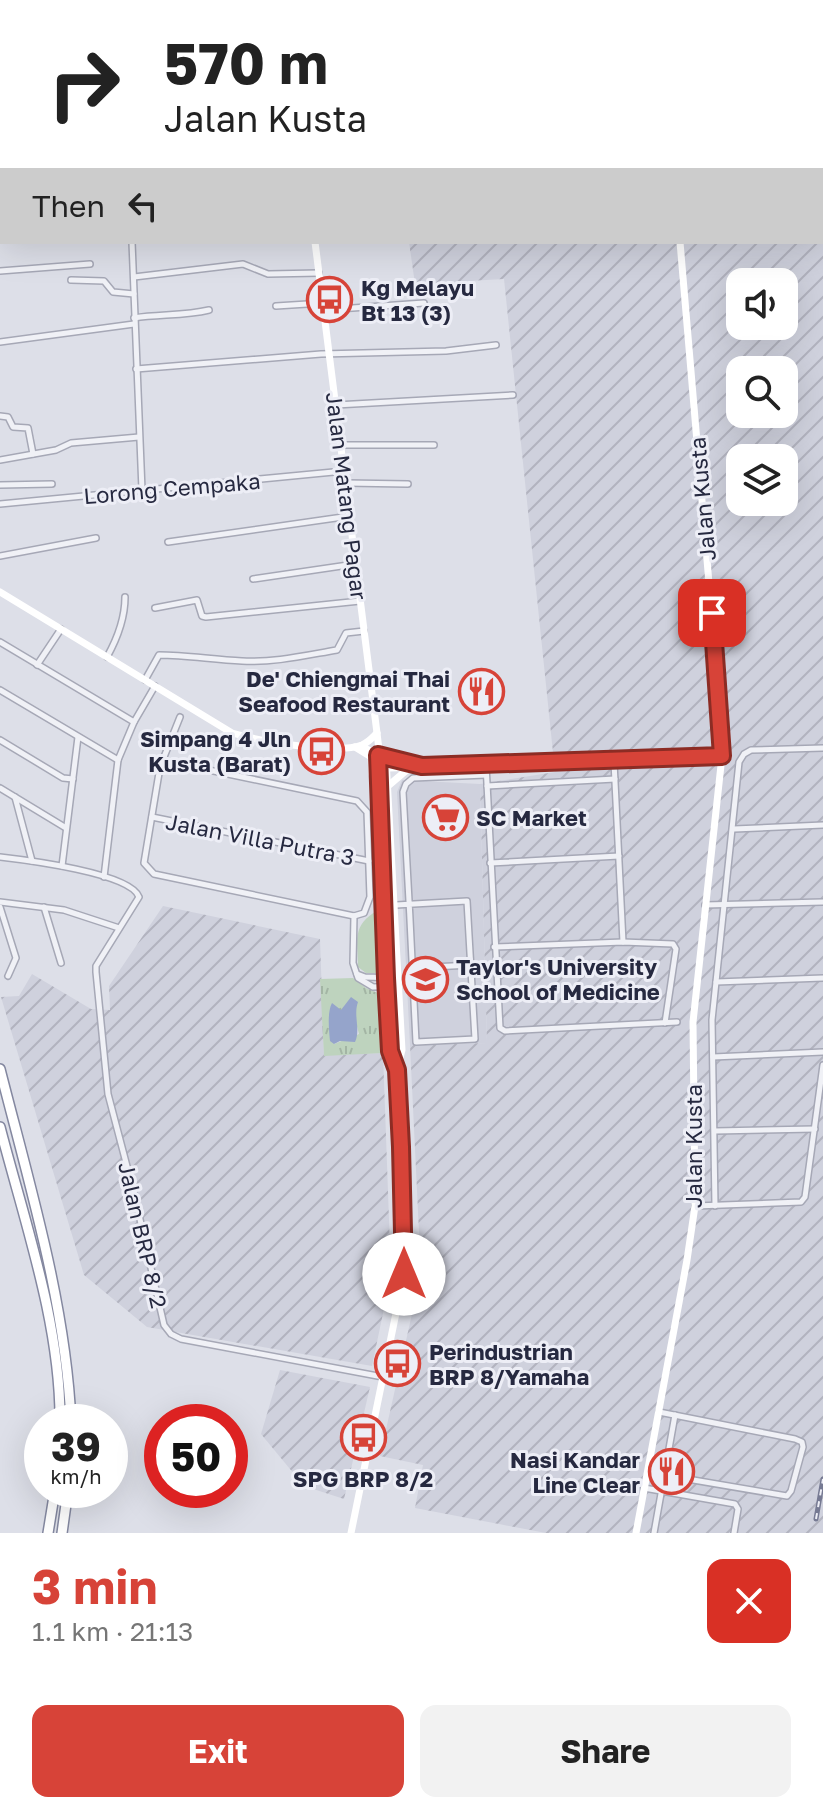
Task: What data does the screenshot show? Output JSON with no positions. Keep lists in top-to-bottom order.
{
  "streets": {
    "street": [
      "Lorong Cempaka",
      "Jalan Matang Pagar",
      "Jalan Kusta",
      "Jalan Villa Putra 3",
      "Jalan BRP 8/2"
    ]
  },
  "crossings": [
    ["Lorong Cempaka", "Jalan Matang Pagar"]
  ],
  "places": {
    "bus stop": [
      "Kg Melayu Bt 13 (3)",
      "Simpang 4 Jln Kusta (Barat)",
      "Perindustrian BRP 8/Yamaha",
      "SPG BRP 8/2"
    ],
    "restaurant": ["De' Chiengmai Thai Seafood Restaurant", "Nasi Kandar Line Clear"],
    "supermarket": ["SC Market"],
    "school or university": ["Taylor's University School of Medicine"]
  },
  "page": {
    "turn": ["570 m", "Jalan Kusta"],
    "then": "Then",
    "speed": "39 km/h",
    "limit": "50",
    "heading": ["3 min", "1.1 km · 21:13"],
    "buttons": ["Exit", "Share"]
  }
}
